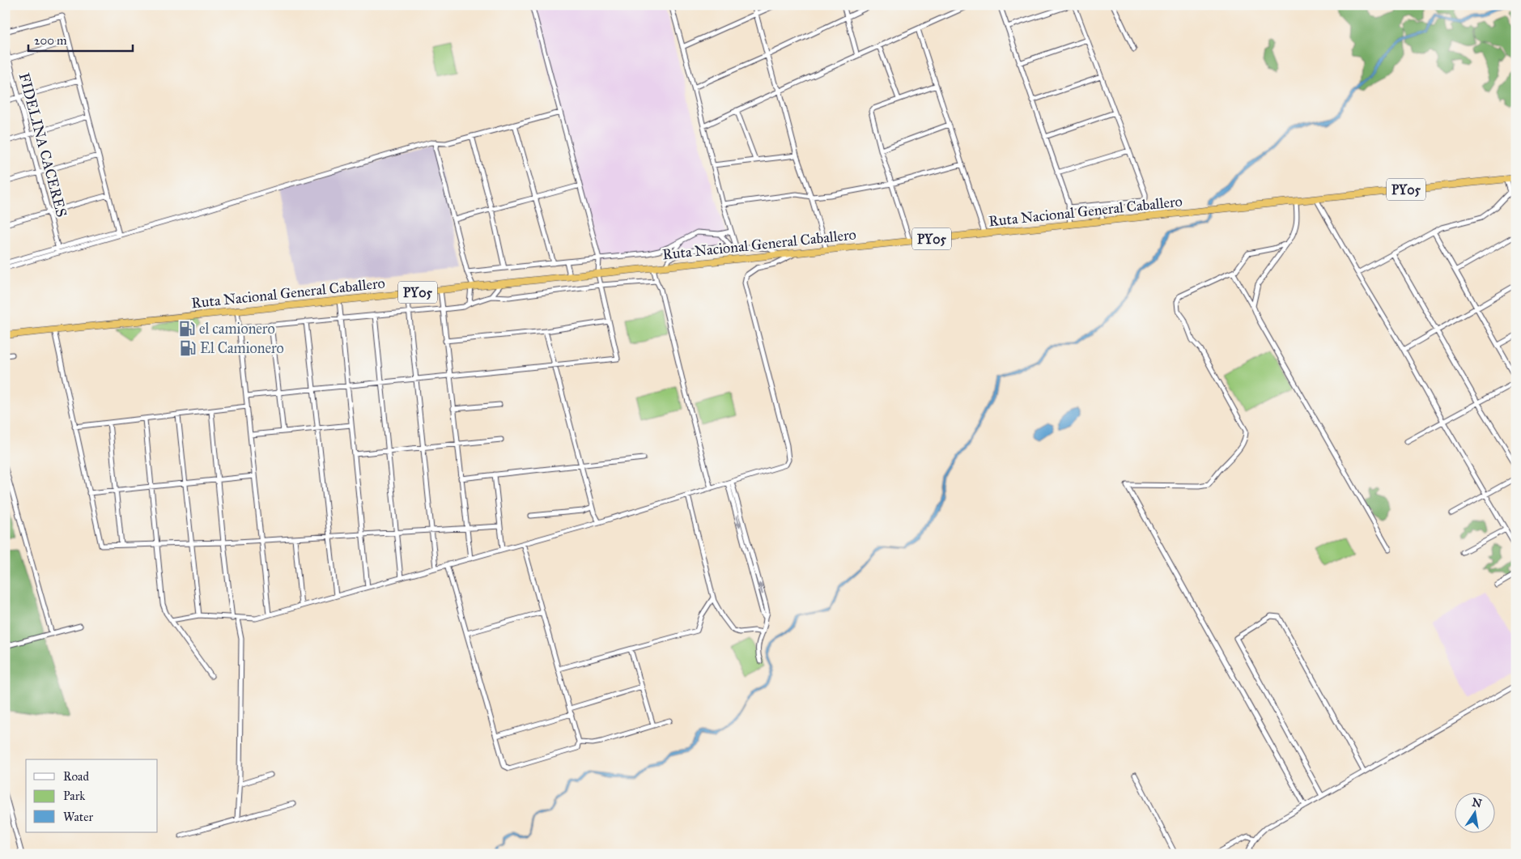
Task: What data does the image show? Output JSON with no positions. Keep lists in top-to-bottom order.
{
  "streets": {
    "highway": ["PY05", "Ruta Nacional General Caballero"],
    "street": ["FIDELINA CACERES"]
  },
  "places": {
    "fuel station": ["el camionero", "El Camionero"]
  },
  "legend": ["Road", "Park", "Water"],
  "scale_bar": "200 m",
  "north": "top"
}
